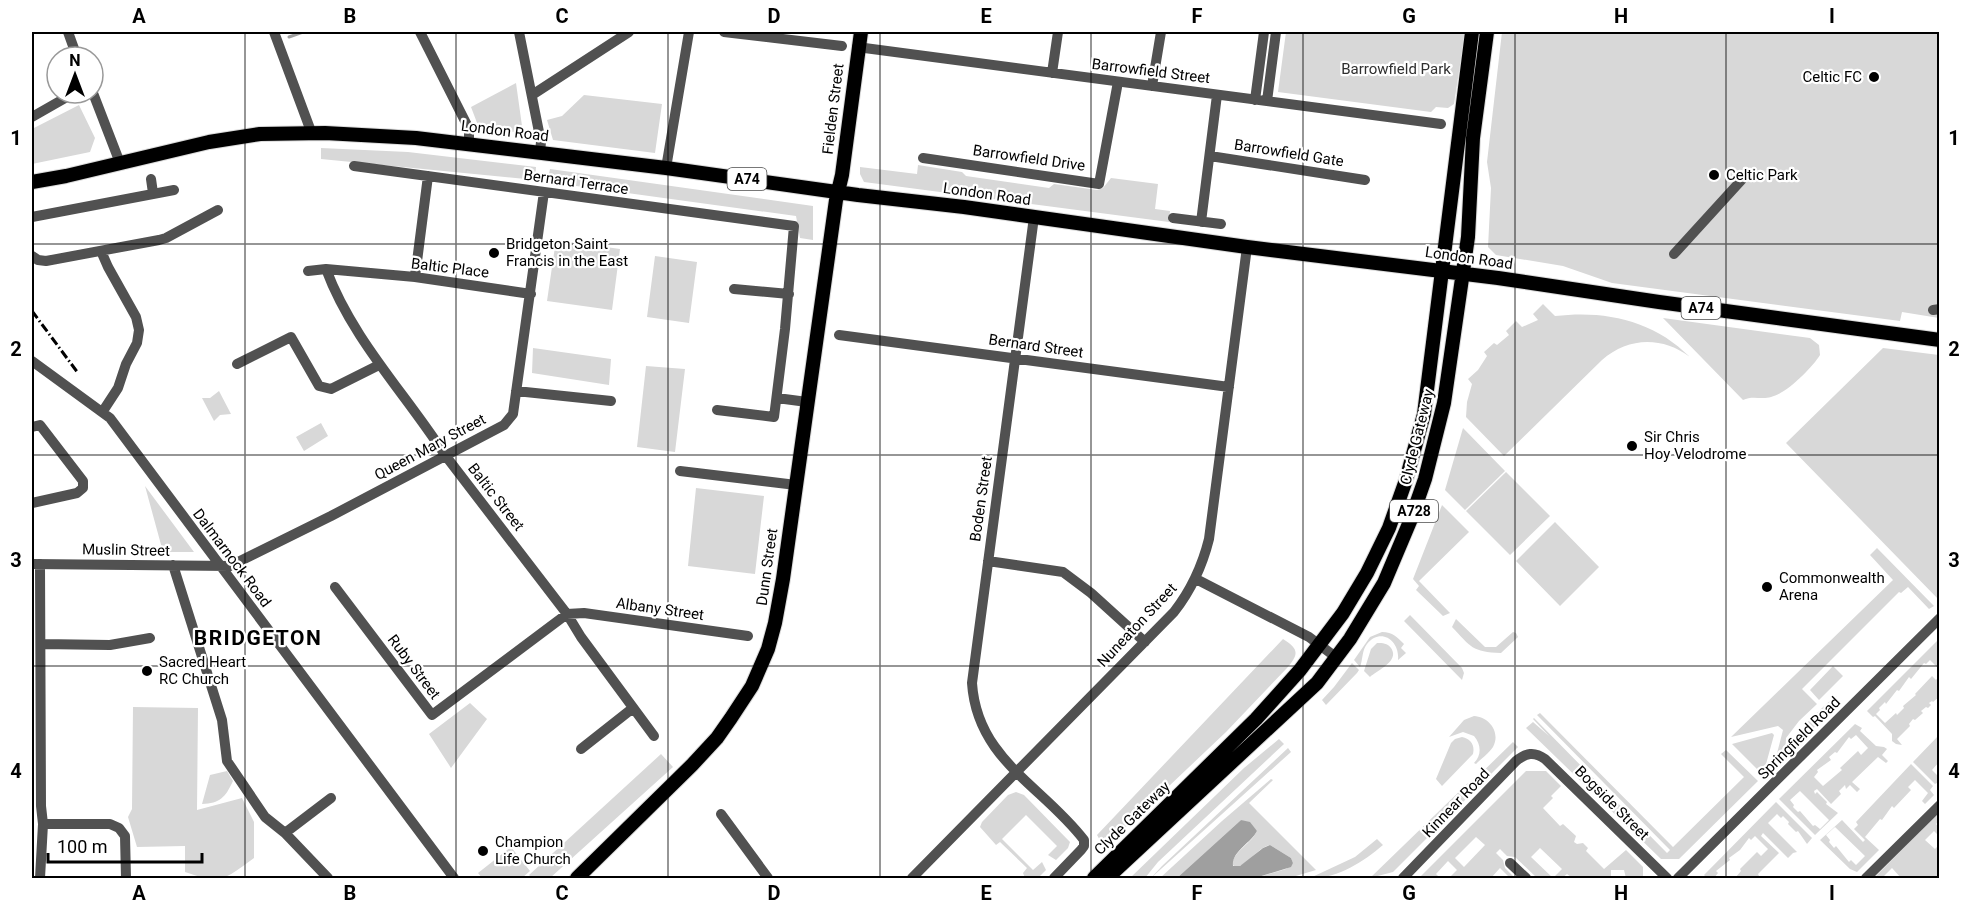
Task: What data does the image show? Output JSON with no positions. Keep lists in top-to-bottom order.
{
  "streets": {
    "main road": [
      "Fielden Street",
      "London Road",
      "A74",
      "Clyde Gateway",
      "A728",
      "Dunn Street"
    ],
    "street": [
      "Barrowfield Street",
      "Barrowfield Gate",
      "Barrowfield Drive",
      "Bernard Terrace",
      "Baltic Place",
      "Bernard Street",
      "Queen Mary Street",
      "Baltic Street",
      "Boden Street",
      "Muslin Street",
      "Dalmarnock Road",
      "Albany Street",
      "Nuneaton Street",
      "Ruby Street",
      "Springfield Road",
      "Kinnear Road",
      "Bogside Street"
    ]
  },
  "crossings": [
    ["Barrowfield Street", "Fielden Street"],
    ["Barrowfield Street", "Barrowfield Drive"],
    ["Fielden Street", "London Road"],
    ["Fielden Street", "Dunn Street"],
    ["London Road", "Clyde Gateway"],
    ["London Road", "Boden Street"],
    ["London Road", "Dunn Street"],
    ["London Road", "Nuneaton Street"],
    ["Bernard Terrace", "Queen Mary Street"],
    ["Baltic Place", "Queen Mary Street"],
    ["Baltic Place", "Baltic Street"],
    ["Bernard Street", "Boden Street"],
    ["Bernard Street", "Nuneaton Street"],
    ["Queen Mary Street", "Baltic Street"],
    ["Queen Mary Street", "Muslin Street"],
    ["Queen Mary Street", "Dalmarnock Road"],
    ["Baltic Street", "Albany Street"],
    ["Baltic Street", "Ruby Street"],
    ["Boden Street", "Nuneaton Street"],
    ["Muslin Street", "Dalmarnock Road"],
    ["Albany Street", "Ruby Street"],
    ["Kinnear Road", "Bogside Street"]
  ],
  "districts": ["BRIDGETON"],
  "parks": ["Barrowfield Park"],
  "places": [
    "Celtic FC",
    "Celtic Park",
    "Bridgeton Saint Francis in the East",
    "Sir Chris Hoy Velodrome",
    "Commonwealth Arena",
    "Sacred Heart RC Church",
    "Champion Life Church"
  ],
  "scale_bar": "100 m",
  "north": "top",
  "grid": {
    "columns": [
      "A",
      "B",
      "C",
      "D",
      "E",
      "F",
      "G",
      "H",
      "I"
    ],
    "rows": [
      "1",
      "2",
      "3",
      "4"
    ]
  }
}
